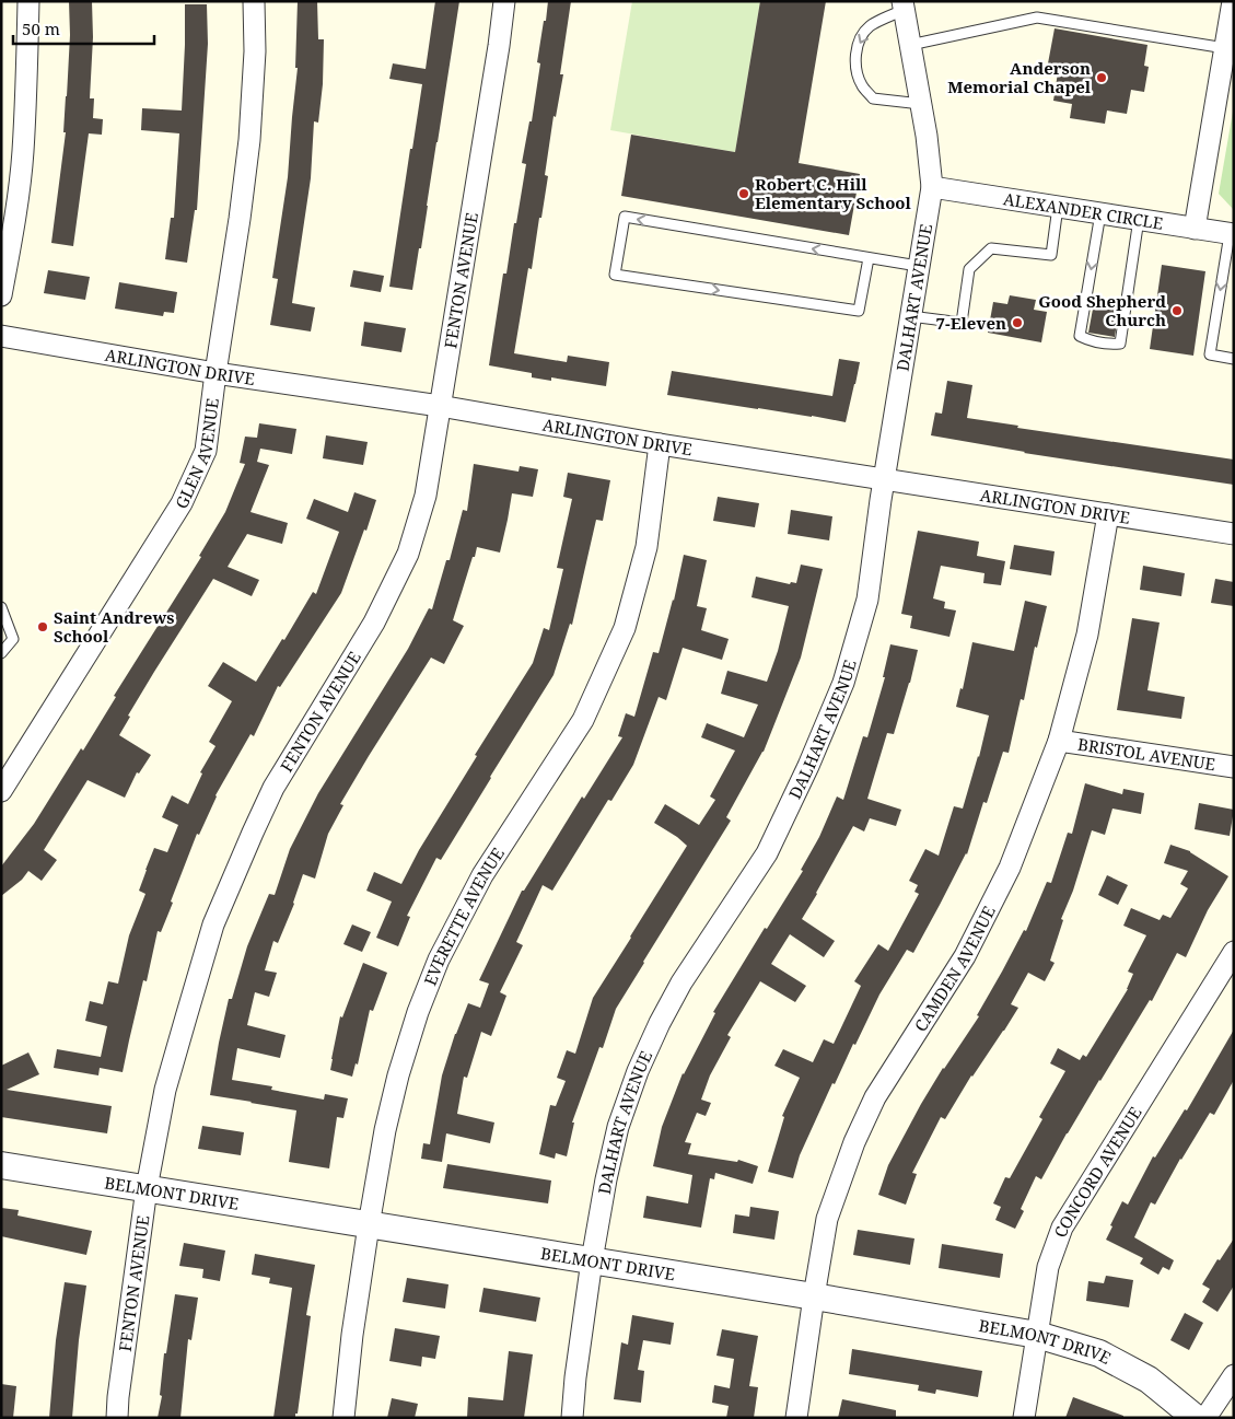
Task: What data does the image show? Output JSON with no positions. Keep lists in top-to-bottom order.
{
  "streets": {
    "street": [
      "ALEXANDER CIRCLE",
      "FENTON AVENUE",
      "DALHART AVENUE",
      "ARLINGTON DRIVE",
      "GLEN AVENUE",
      "BRISTOL AVENUE",
      "EVERETTE AVENUE",
      "CAMDEN AVENUE",
      "CONCORD AVENUE",
      "BELMONT DRIVE"
    ]
  },
  "crossings": [
    ["ALEXANDER CIRCLE", "DALHART AVENUE"],
    ["FENTON AVENUE", "ARLINGTON DRIVE"],
    ["FENTON AVENUE", "BELMONT DRIVE"],
    ["DALHART AVENUE", "ARLINGTON DRIVE"],
    ["DALHART AVENUE", "BELMONT DRIVE"],
    ["ARLINGTON DRIVE", "GLEN AVENUE"],
    ["ARLINGTON DRIVE", "EVERETTE AVENUE"],
    ["ARLINGTON DRIVE", "CAMDEN AVENUE"],
    ["BRISTOL AVENUE", "CAMDEN AVENUE"],
    ["EVERETTE AVENUE", "BELMONT DRIVE"],
    ["CAMDEN AVENUE", "BELMONT DRIVE"],
    ["CONCORD AVENUE", "BELMONT DRIVE"]
  ],
  "places": [
    "Anderson Memorial Chapel",
    "Robert C. Hill Elementary School",
    "Good Shepherd Church",
    "7-Eleven",
    "Saint Andrews School"
  ],
  "scale_bar": "50 m"
}
